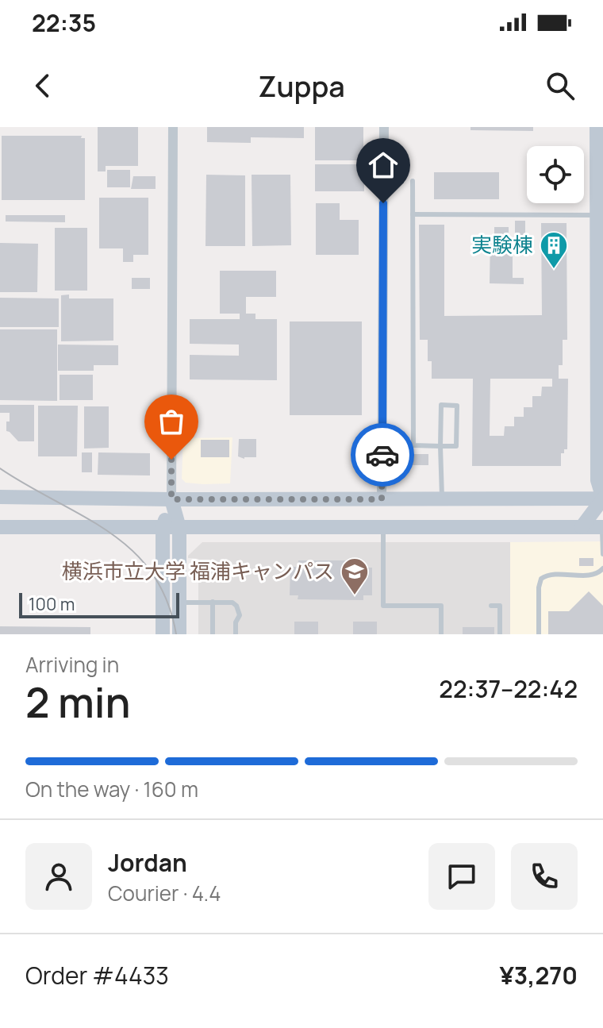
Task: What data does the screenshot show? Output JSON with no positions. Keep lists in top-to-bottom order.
{
  "places": {
    "building": ["実験棟"],
    "school or university": ["横浜市立大学 福浦キャンパス"]
  },
  "scale_bar": "100 m",
  "page": {
    "status": "22:35",
    "header": "Zuppa",
    "scale": "100 m",
    "heading": ["2 min", "Arriving in", "22:37–22:42"],
    "panel": [
      "Jordan",
      "Courier · 4.4",
      "Order #4433",
      "¥3,270"
    ],
    "bar": "On the way · 160 m"
  }
}
